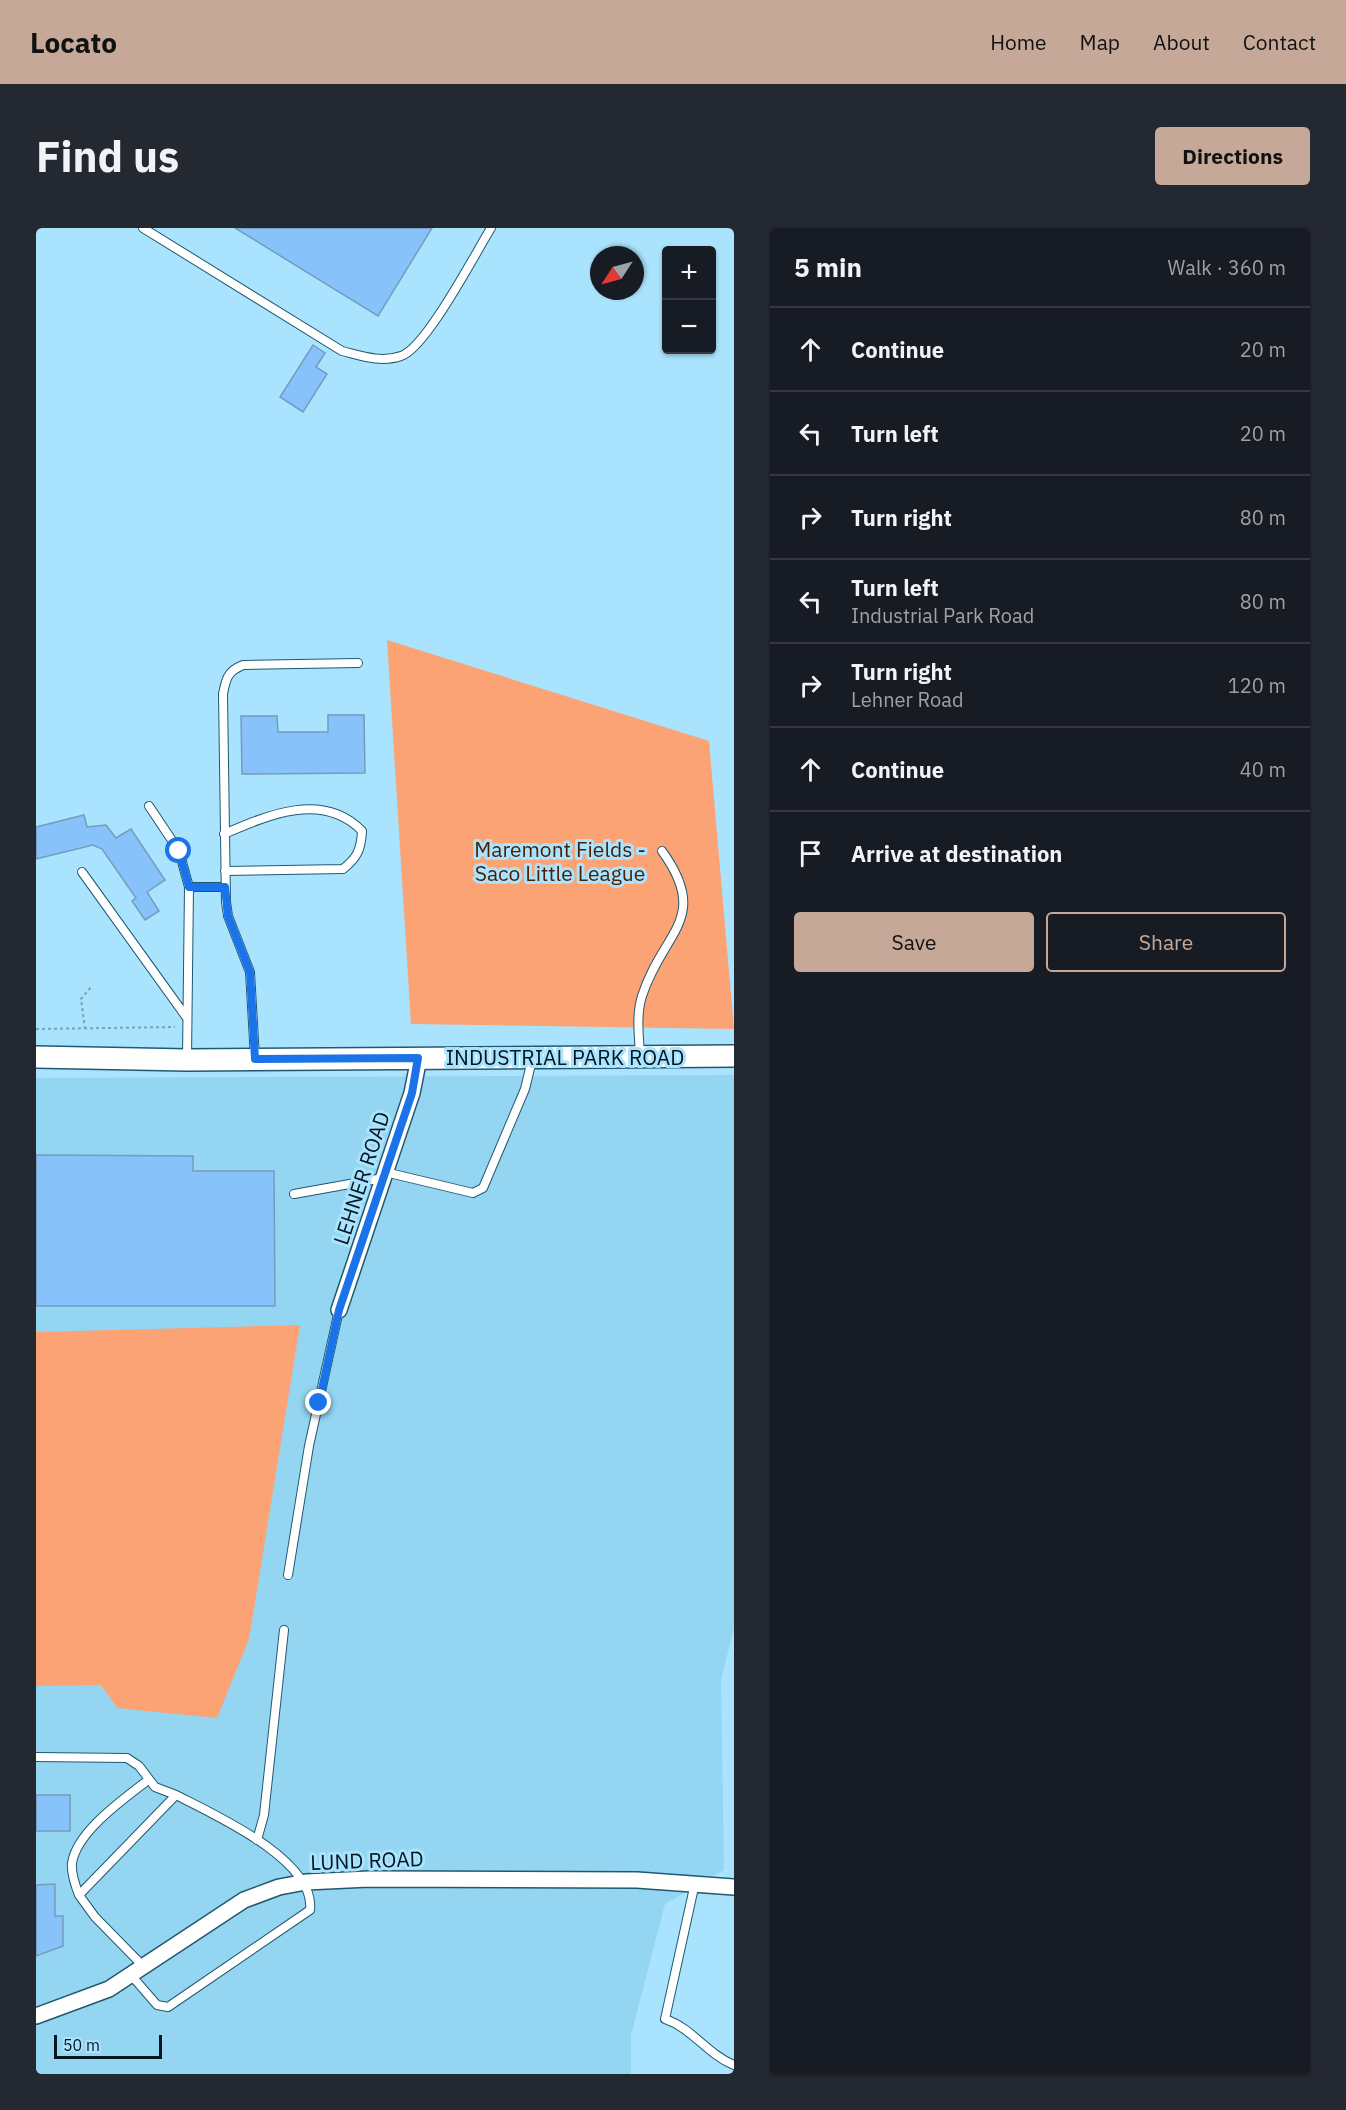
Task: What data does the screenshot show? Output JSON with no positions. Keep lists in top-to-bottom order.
{
  "streets": {
    "main road": ["INDUSTRIAL PARK ROAD"],
    "street": ["LEHNER ROAD", "LUND ROAD"]
  },
  "crossings": [
    ["INDUSTRIAL PARK ROAD", "LEHNER ROAD"]
  ],
  "parks": ["Maremont Fields - Saco Little League"],
  "scale_bar": "50 m",
  "north": "bottom left",
  "page": {
    "header": "Locato",
    "nav": [
      "Home",
      "Map",
      "About",
      "Contact"
    ],
    "buttons": [
      "Directions",
      ["Save", "Share"]
    ],
    "title": "Find us",
    "heading": ["5 min", "Walk · 360 m"],
    "map_buttons": ["+", "−"],
    "list": [
      ["Continue", "20 m"],
      ["Turn left", "20 m"],
      ["Turn right", "80 m"],
      ["Turn left", "Industrial Park Road", "80 m"],
      ["Turn right", "Lehner Road", "120 m"],
      ["Continue", "40 m"],
      "Arrive at destination"
    ],
    "scale": "50 m"
  }
}
